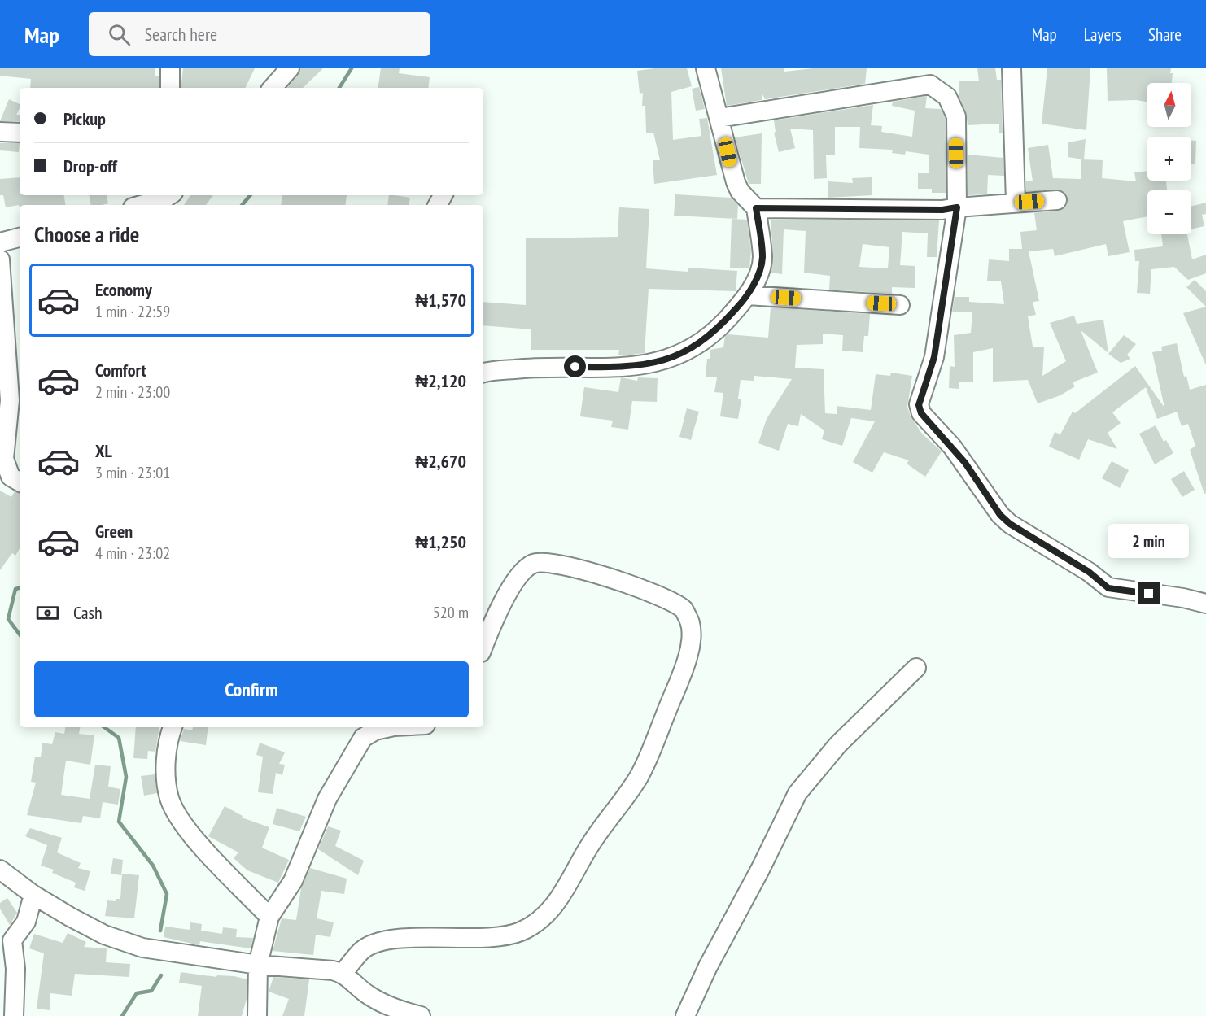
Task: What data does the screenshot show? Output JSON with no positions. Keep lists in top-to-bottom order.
{
  "north": "top",
  "page": {
    "header": "Map",
    "search": "Search here",
    "nav": ["Map", "Layers", "Share"],
    "map_buttons": ["+", "−"],
    "banner": ["Pickup", "Drop-off"],
    "heading": "Choose a ride",
    "list": [
      {
        "name": "Economy",
        "note": "1 min · 22:59",
        "value": "₦1,570"
      },
      {
        "name": "Comfort",
        "note": "2 min · 23:00",
        "value": "₦2,120"
      },
      {
        "name": "XL",
        "note": "3 min · 23:01",
        "value": "₦2,670"
      },
      {
        "name": "Green",
        "note": "4 min · 23:02",
        "value": "₦1,250"
      }
    ],
    "bubble": "2 min",
    "pay": ["Cash", "520 m"],
    "buttons": "Confirm"
  }
}
